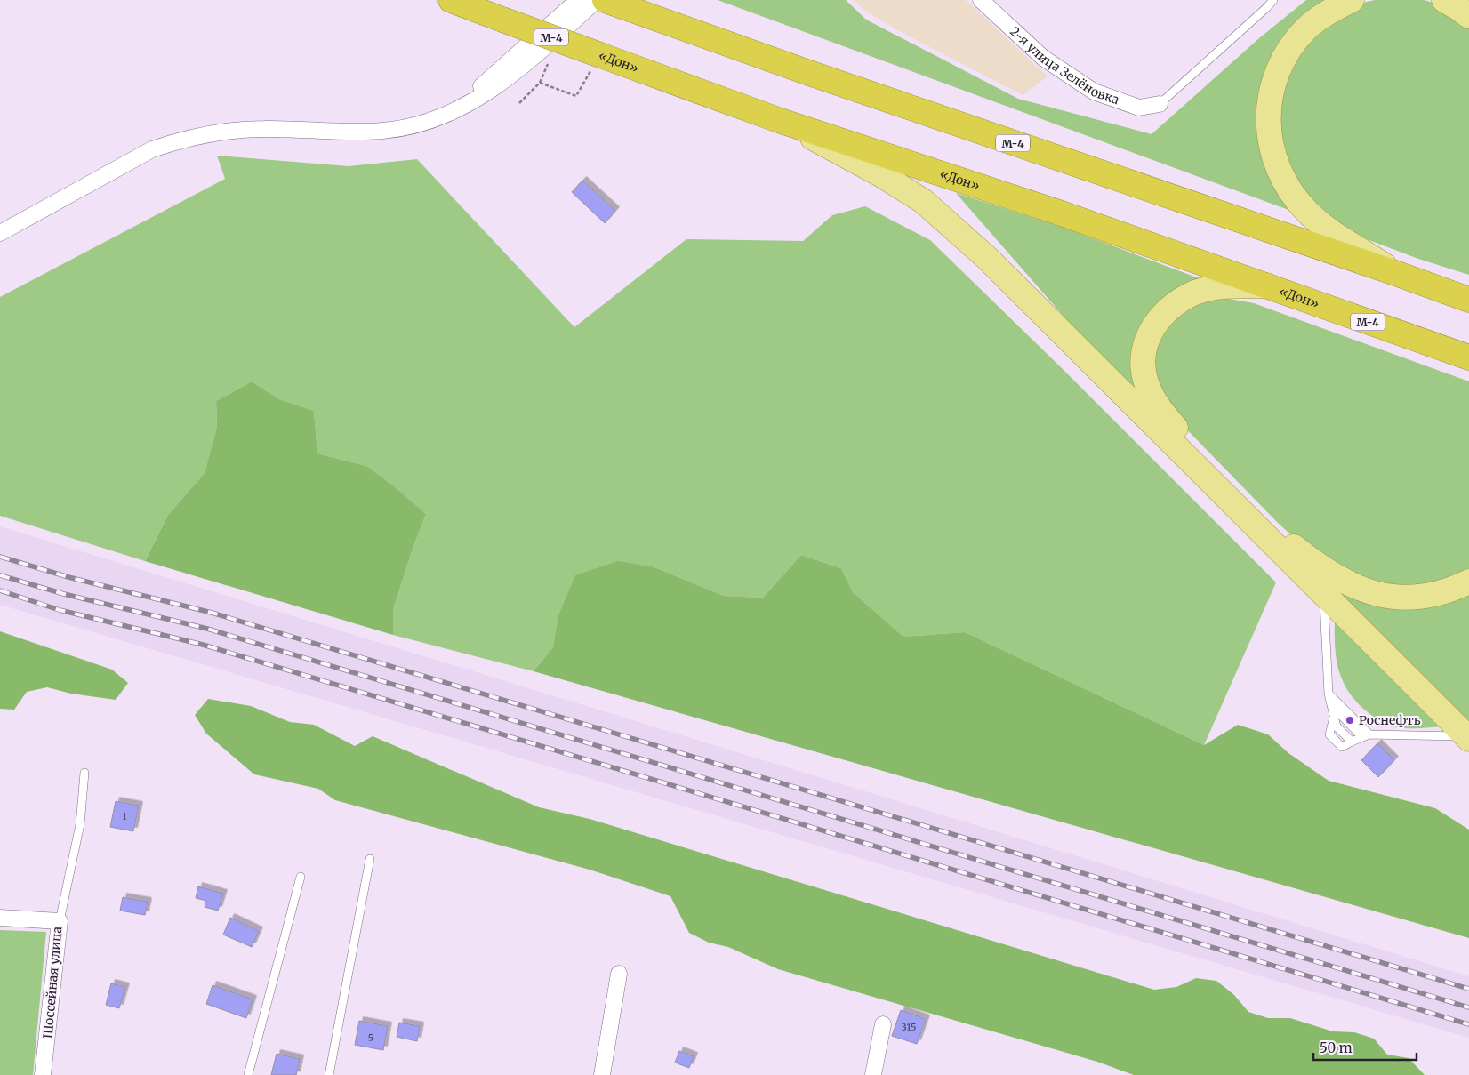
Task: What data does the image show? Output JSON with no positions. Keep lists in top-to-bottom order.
{
  "streets": {
    "highway": ["М-4", "«Дон»"],
    "street": ["2-я улица Зелёновка", "Шоссейная улица"]
  },
  "places": ["Роснефть"],
  "house_numbers": ["1", "315", "5"],
  "scale_bar": "50 m"
}
